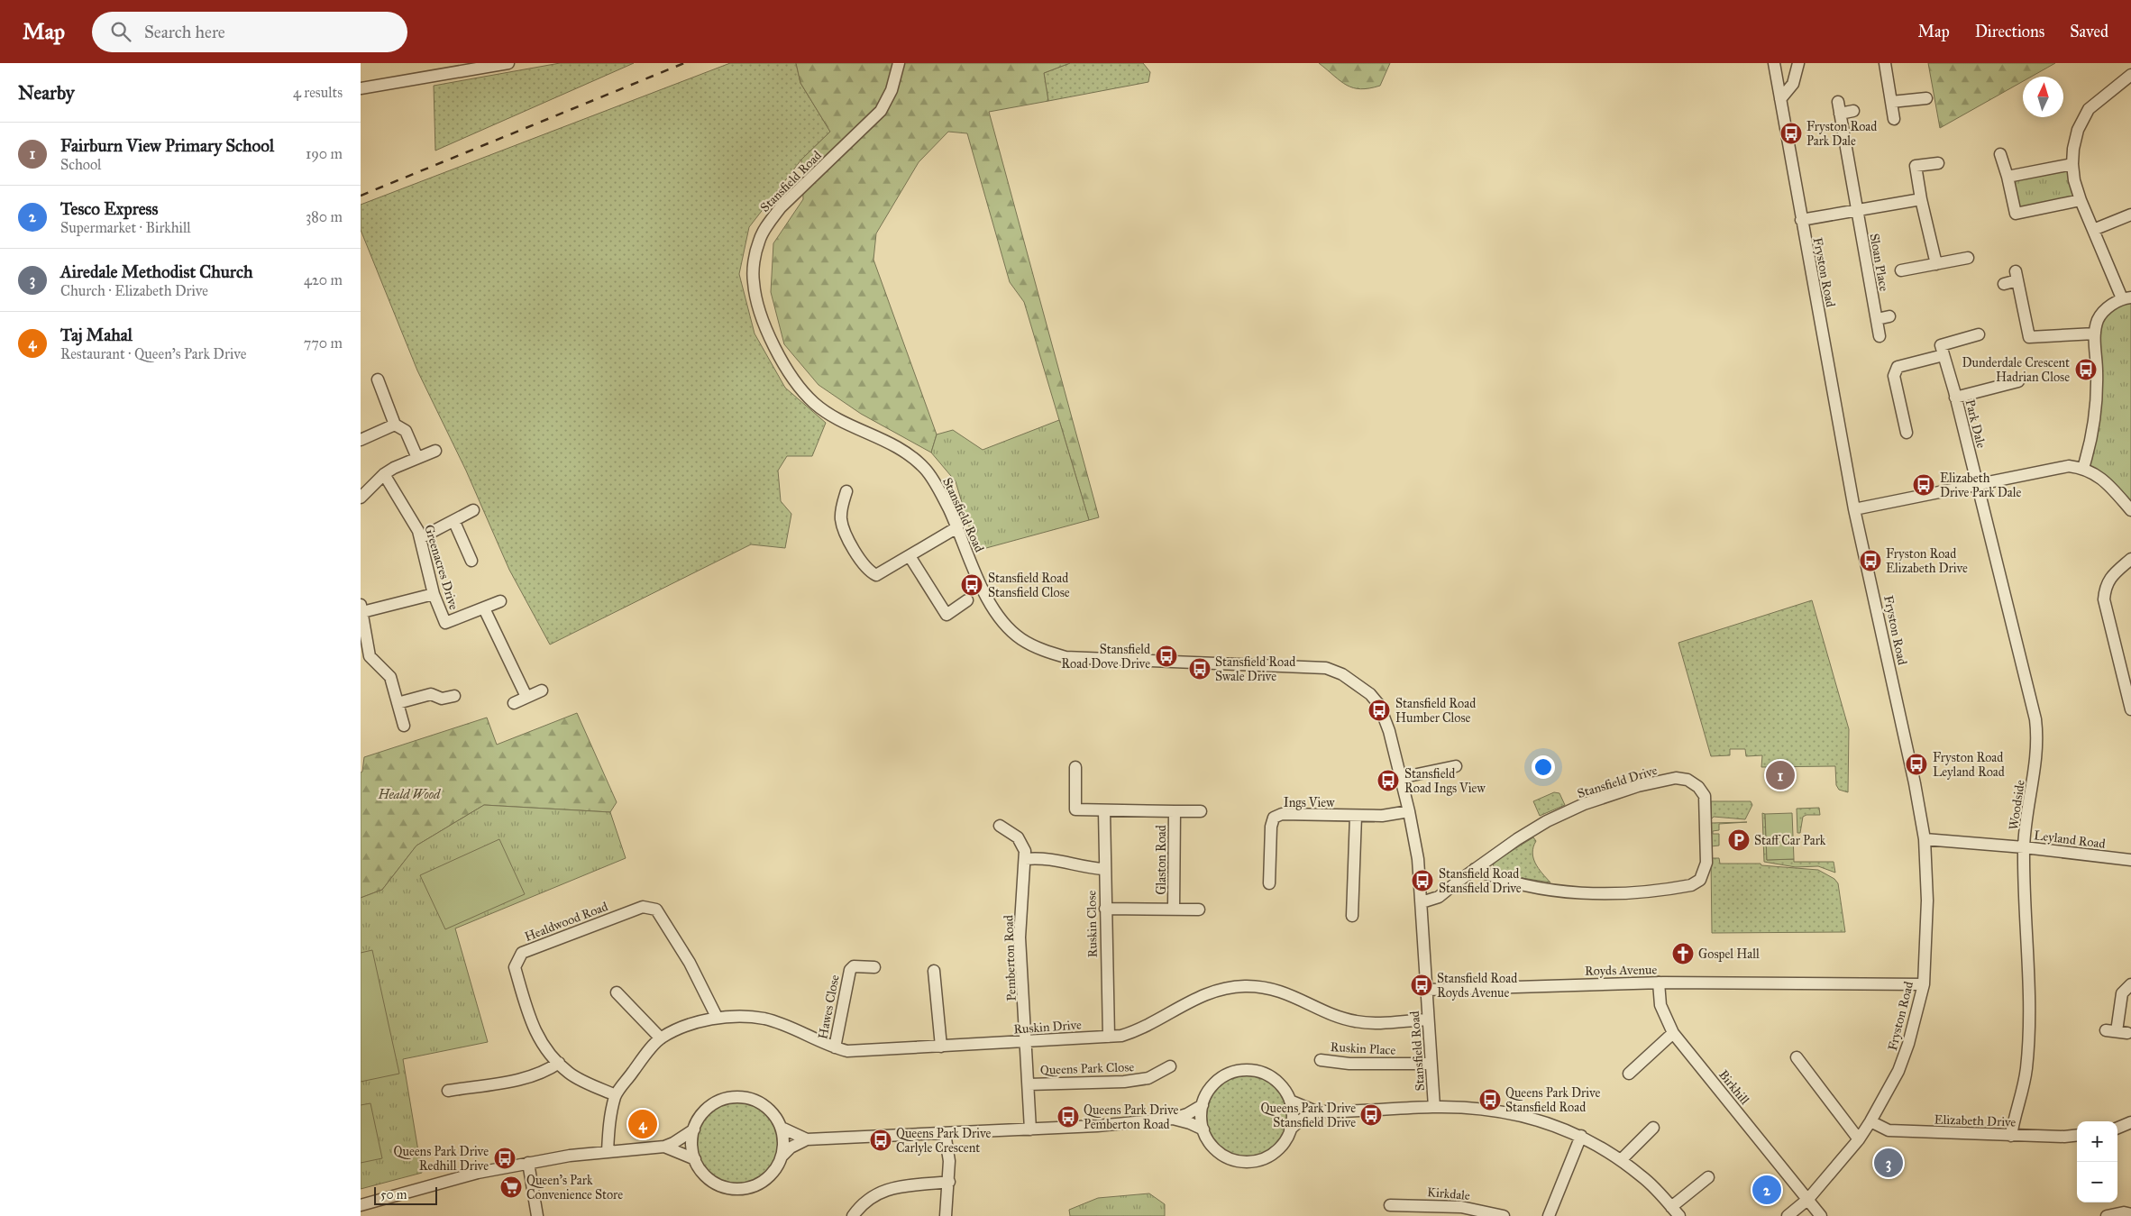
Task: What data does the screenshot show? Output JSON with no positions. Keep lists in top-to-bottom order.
{
  "streets": {
    "street": [
      "Stansfield Road",
      "Sloan Place",
      "Fryston Road",
      "Park Dale",
      "Greenacres Drive",
      "Stansfield Drive",
      "Ings View",
      "Woodside",
      "Leyland Road",
      "Glaston Road",
      "Healdwood Road",
      "Ruskin Close",
      "Pemberton Road",
      "Royds Avenue",
      "Hawes Close",
      "Ruskin Drive",
      "Ruskin Place",
      "Queens Park Close",
      "Birkhill",
      "Elizabeth Drive",
      "Kirkdale"
    ]
  },
  "crossings": [
    ["Stansfield Road", "Stansfield Drive"],
    ["Stansfield Road", "Ings View"],
    ["Stansfield Road", "Royds Avenue"],
    ["Stansfield Road", "Ruskin Drive"],
    ["Stansfield Road", "Ruskin Place"],
    ["Fryston Road", "Leyland Road"],
    ["Fryston Road", "Royds Avenue"],
    ["Fryston Road", "Birkhill"],
    ["Fryston Road", "Elizabeth Drive"],
    ["Park Dale", "Woodside"],
    ["Woodside", "Leyland Road"],
    ["Woodside", "Elizabeth Drive"],
    ["Glaston Road", "Ruskin Close"],
    ["Healdwood Road", "Ruskin Drive"],
    ["Ruskin Close", "Ruskin Drive"],
    ["Pemberton Road", "Ruskin Drive"],
    ["Pemberton Road", "Queens Park Close"],
    ["Royds Avenue", "Birkhill"],
    ["Hawes Close", "Ruskin Drive"]
  ],
  "parks": ["Heald Wood"],
  "places": {
    "bus stop": [
      "Fryston Road Park Dale",
      "Dunderdale Crescent Hadrian Close",
      "Elizabeth Drive Park Dale",
      "Fryston Road Elizabeth Drive",
      "Stansfield Road Stansfield Close",
      "Stansfield Road Dove Drive",
      "Stansfield Road Swale Drive",
      "Stansfield Road Humber Close",
      "Fryston Road Leyland Road",
      "Stansfield Road Ings View",
      "Stansfield Road Stansfield Drive",
      "Stansfield Road Royds Avenue",
      "Queens Park Drive Stansfield Road",
      "Queens Park Drive Stansfield Drive",
      "Queens Park Drive Pemberton Road",
      "Queens Park Drive Carlyle Crescent",
      "Queens Park Drive Redhill Drive"
    ],
    "parking": ["Staff Car Park"],
    "church": ["Gospel Hall"],
    "supermarket": ["Queen's Park Convenience Store"]
  },
  "scale_bar": "50 m",
  "north": "top",
  "page": {
    "header": "Map",
    "search": "Search here",
    "nav": ["Map", "Directions", "Saved"],
    "heading": ["Nearby", "4 results"],
    "list": [
      {
        "mark": "1",
        "name": "Fairburn View Primary School",
        "note": "School",
        "value": "190 m"
      },
      {
        "mark": "2",
        "name": "Tesco Express",
        "note": "Supermarket · Birkhill",
        "value": "380 m"
      },
      {
        "mark": "3",
        "name": "Airedale Methodist Church",
        "note": "Church · Elizabeth Drive",
        "value": "420 m"
      },
      {
        "mark": "4",
        "name": "Taj Mahal",
        "note": "Restaurant · Queen's Park Drive",
        "value": "770 m"
      }
    ],
    "pins": [
      "1",
      "4",
      "3",
      "2"
    ],
    "map_buttons": ["+", "−"],
    "scale": "50 m"
  }
}
